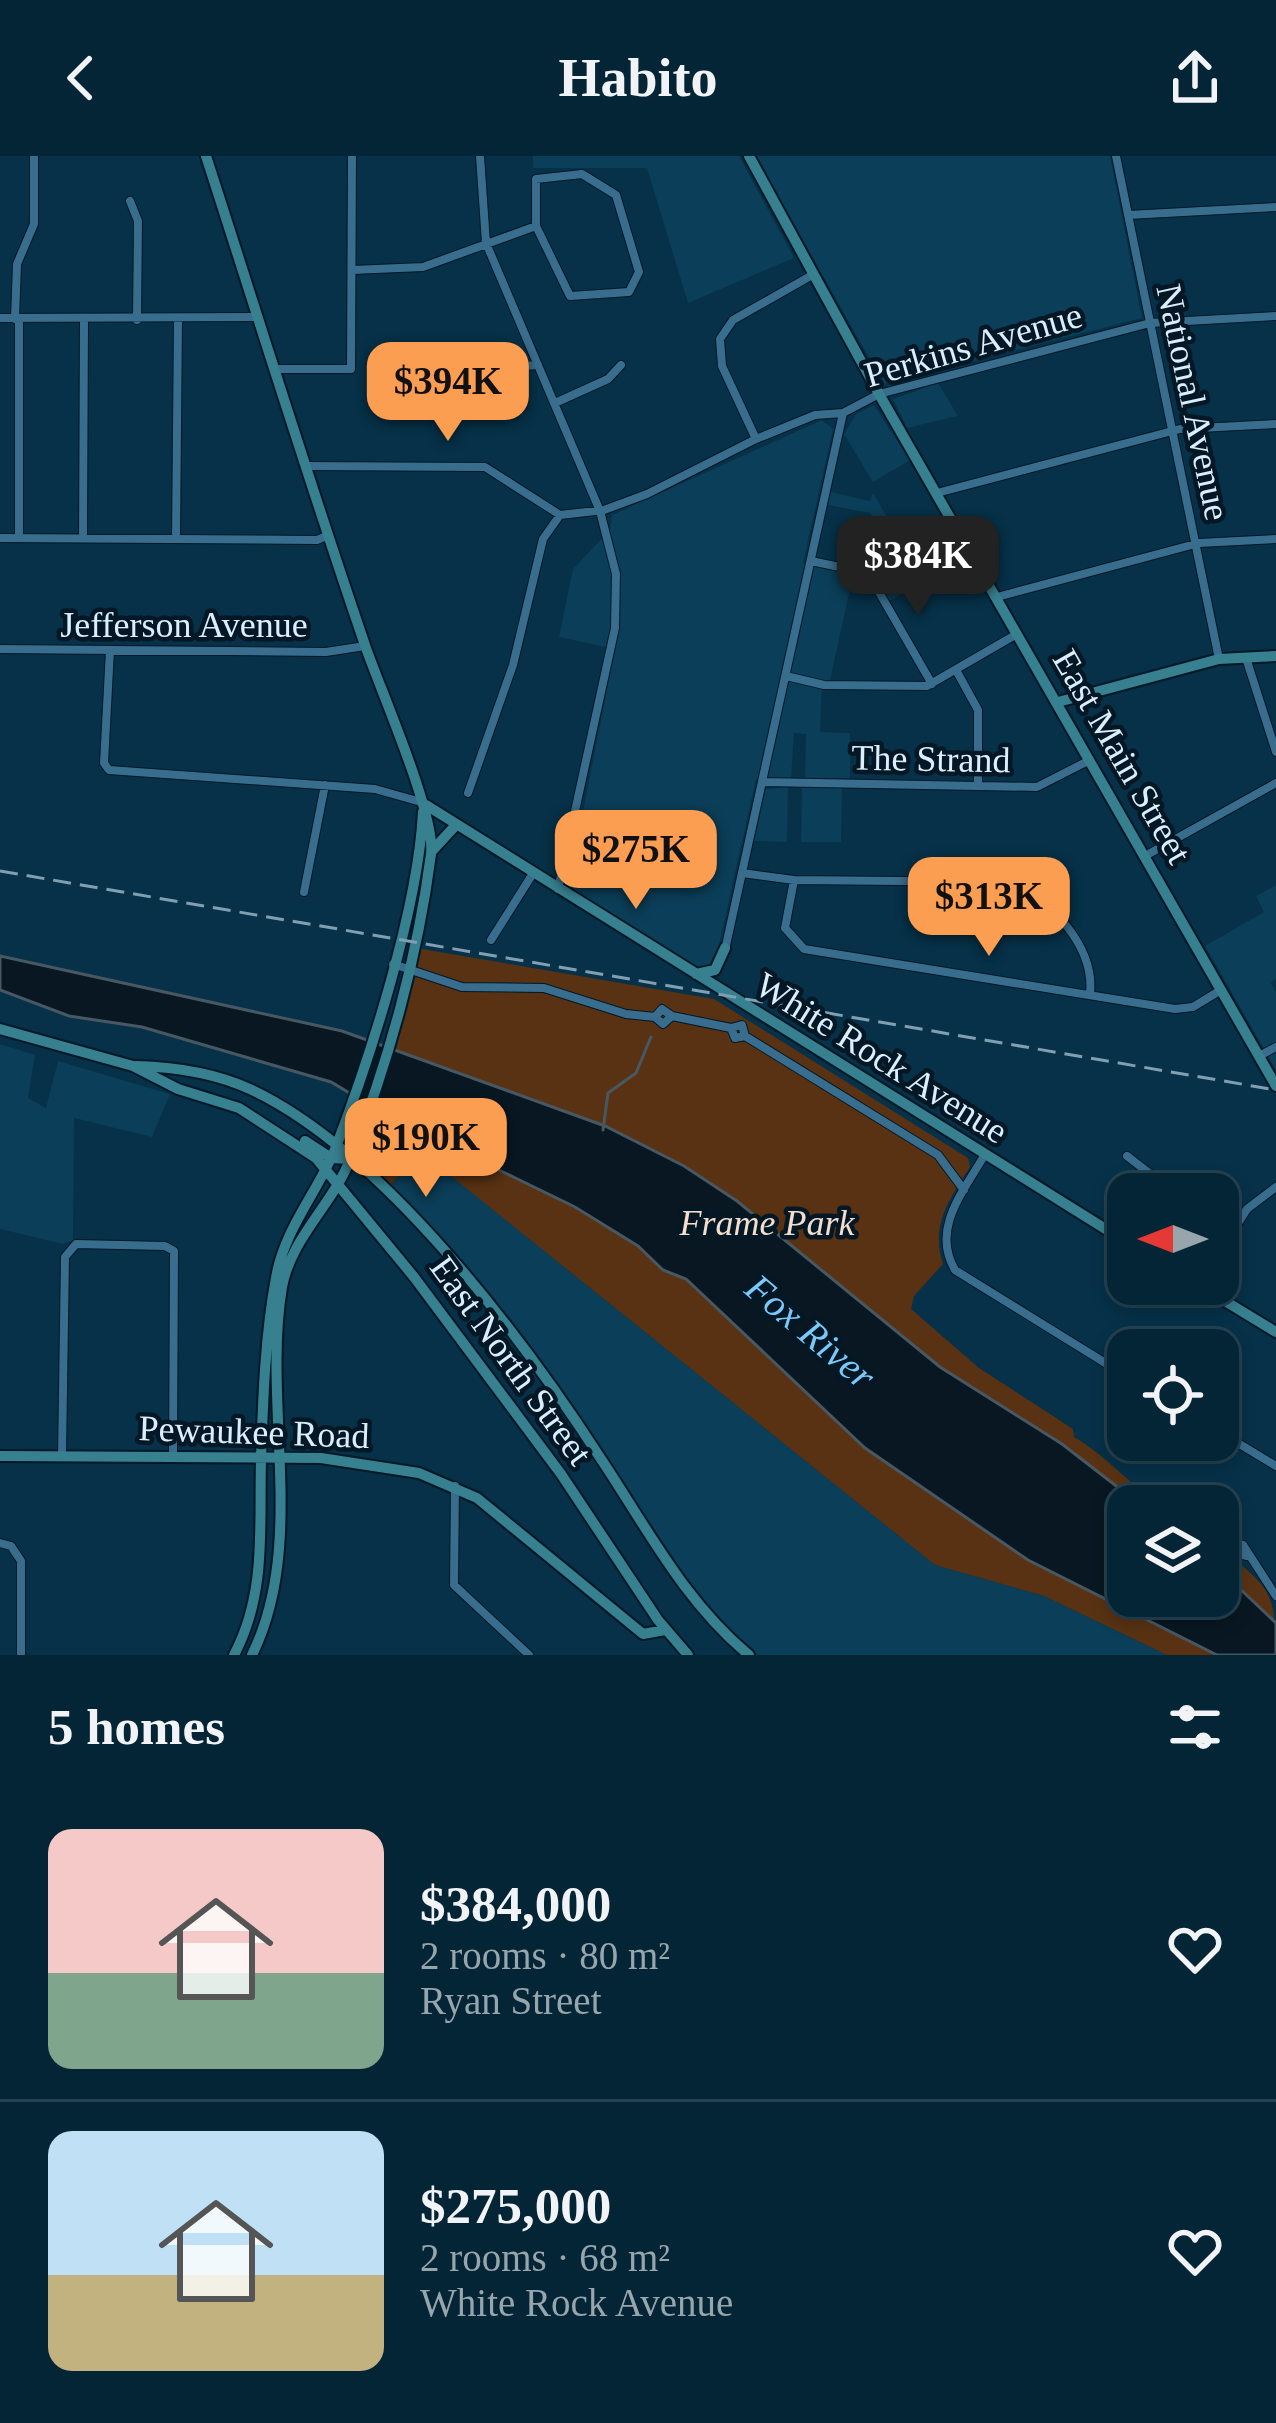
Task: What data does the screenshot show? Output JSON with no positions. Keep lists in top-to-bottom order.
{
  "streets": {
    "main road": [
      "East Main Street",
      "White Rock Avenue",
      "East North Street",
      "Pewaukee Road"
    ],
    "street": [
      "Perkins Avenue",
      "National Avenue",
      "Jefferson Avenue",
      "The Strand"
    ]
  },
  "crossings": [
    ["Perkins Avenue", "National Avenue"],
    ["Perkins Avenue", "East Main Street"],
    ["Perkins Avenue", "The Strand"],
    ["Perkins Avenue", "White Rock Avenue"],
    ["East Main Street", "The Strand"],
    ["East North Street", "Pewaukee Road"]
  ],
  "water": ["Fox River"],
  "parks": ["Frame Park"],
  "north": "left",
  "page": {
    "header": "Habito",
    "price": [
      "$394K",
      "$384K",
      "$275K",
      "$313K",
      "$190K"
    ],
    "heading": "5 homes",
    "list": [
      {
        "name": "$384,000",
        "note": "2 rooms · 80 m² · Ryan Street"
      },
      {
        "name": "$275,000",
        "note": "2 rooms · 68 m² · White Rock Avenue"
      }
    ]
  }
}
